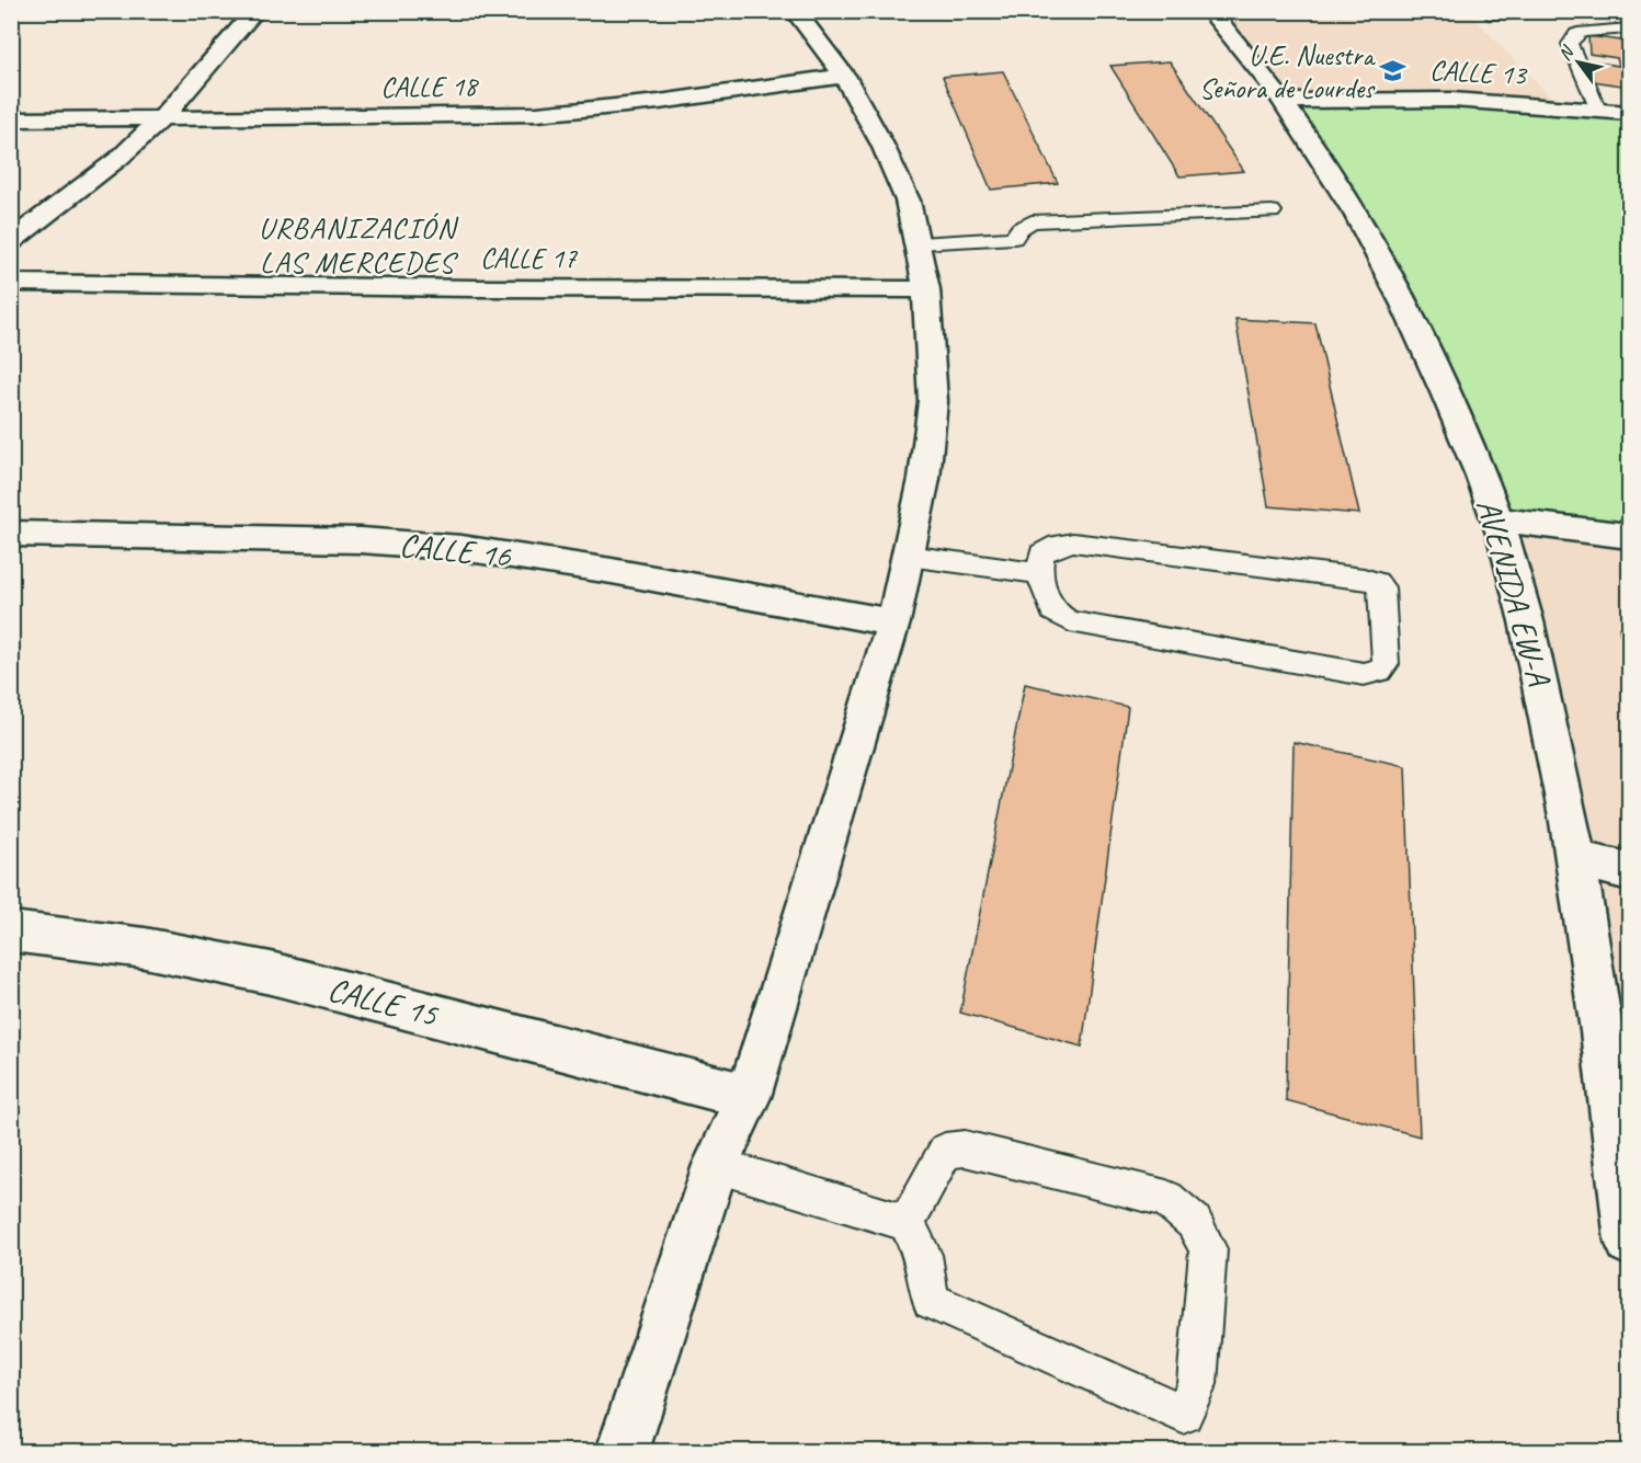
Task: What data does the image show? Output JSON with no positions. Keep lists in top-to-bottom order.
{
  "streets": {
    "street": [
      "CALLE 13",
      "CALLE 18",
      "CALLE 17",
      "CALLE 16",
      "AVENIDA EW-A",
      "CALLE 15"
    ]
  },
  "crossings": [
    ["CALLE 13", "AVENIDA EW-A"]
  ],
  "districts": ["URBANIZACIÓN LAS MERCEDES"],
  "places": {
    "school or university": ["U.E. Nuestra Señora de Lourdes"]
  },
  "north": "top left"
}
